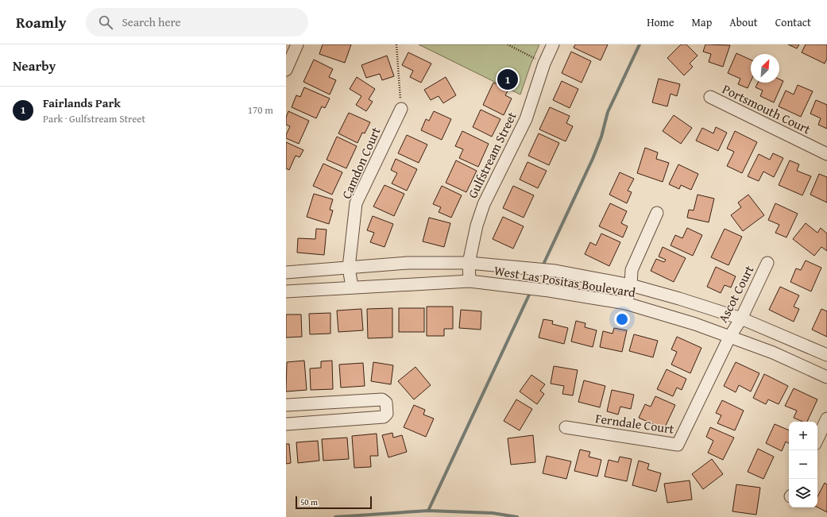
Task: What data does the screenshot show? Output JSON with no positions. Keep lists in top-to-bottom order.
{
  "streets": {
    "street": [
      "Portsmouth Court",
      "Gulfstream Street",
      "Camdon Court",
      "West Las Positas Boulevard",
      "Ascot Court",
      "Ferndale Court"
    ]
  },
  "crossings": [
    ["Gulfstream Street", "West Las Positas Boulevard"],
    ["Camdon Court", "West Las Positas Boulevard"],
    ["West Las Positas Boulevard", "Ascot Court"],
    ["West Las Positas Boulevard", "Ferndale Court"],
    ["Ascot Court", "Ferndale Court"]
  ],
  "scale_bar": "50 m",
  "north": "top right",
  "page": {
    "header": "Roamly",
    "search": "Search here",
    "nav": [
      "Home",
      "Map",
      "About",
      "Contact"
    ],
    "heading": "Nearby",
    "pins": "1",
    "list": [
      {
        "mark": "1",
        "name": "Fairlands Park",
        "note": "Park · Gulfstream Street",
        "value": "170 m"
      }
    ],
    "map_buttons": ["+", "−"],
    "scale": "50 m"
  }
}
